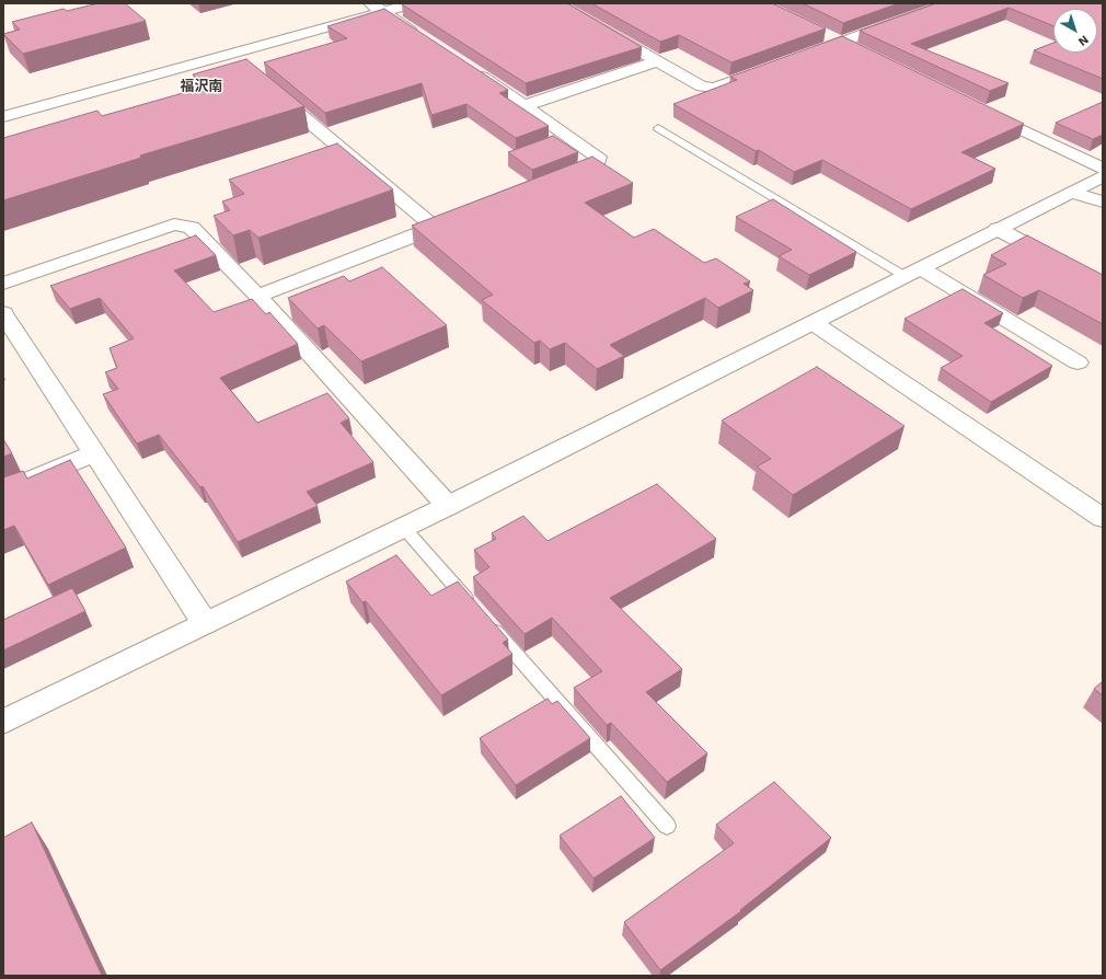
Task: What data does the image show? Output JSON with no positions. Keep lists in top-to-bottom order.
{
  "districts": ["福沢南"],
  "north": "bottom right"
}
